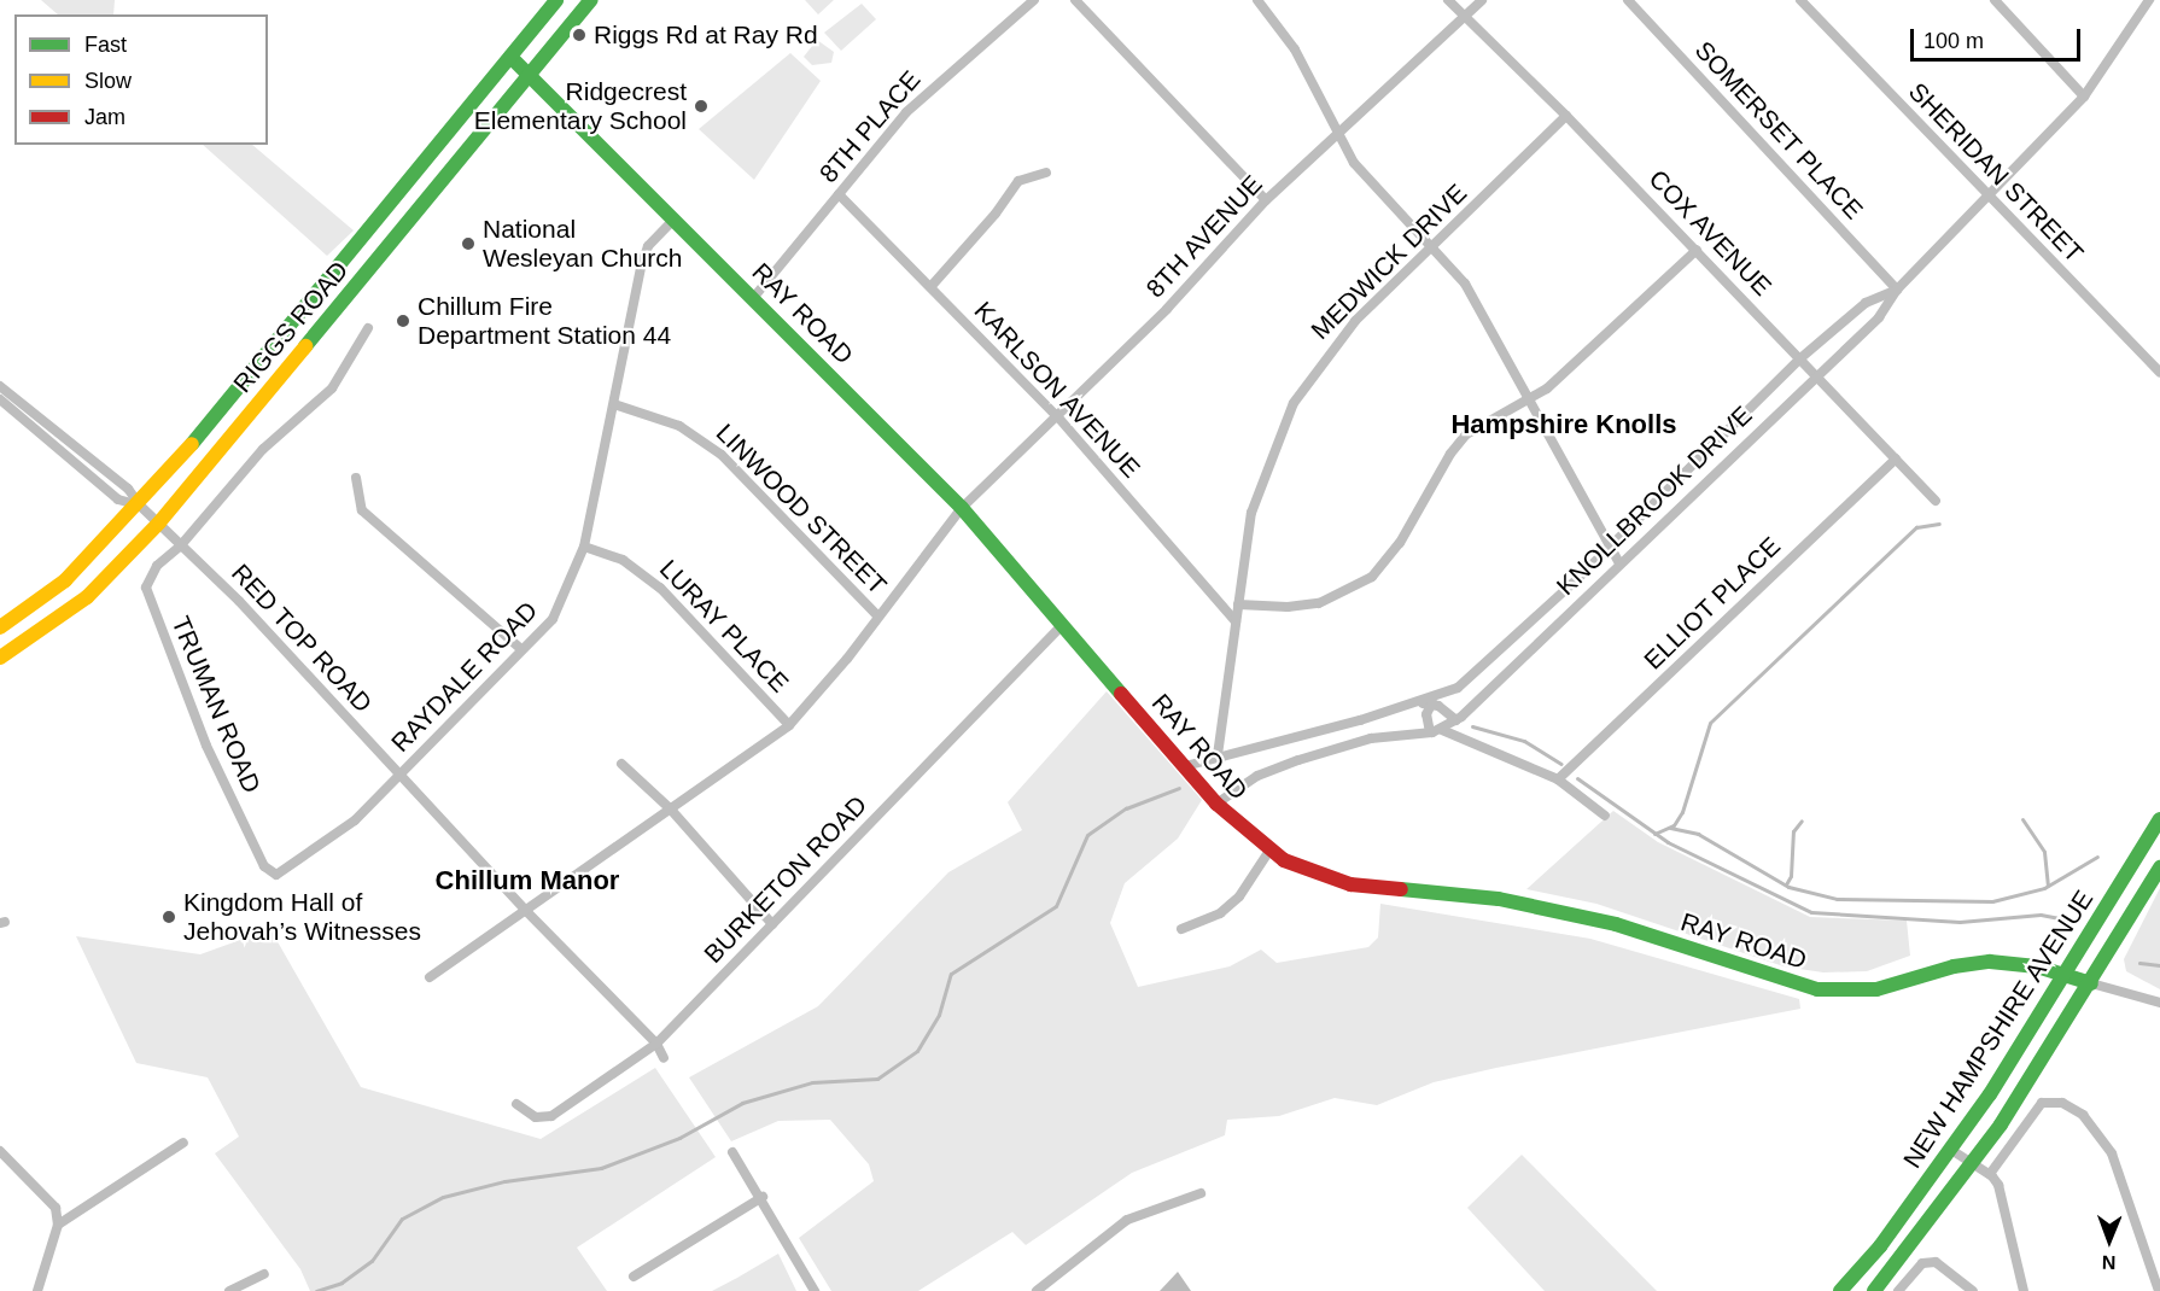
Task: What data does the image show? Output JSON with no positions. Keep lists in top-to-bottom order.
{
  "streets": {
    "main road": ["RAY ROAD", "RIGGS ROAD", "NEW HAMPSHIRE AVENUE"],
    "street": [
      "8TH PLACE",
      "SOMERSET PLACE",
      "SHERIDAN STREET",
      "COX AVENUE",
      "8TH AVENUE",
      "MEDWICK DRIVE",
      "KARLSON AVENUE",
      "KNOLLBROOK DRIVE",
      "LINWOOD STREET",
      "ELLIOT PLACE",
      "LURAY PLACE",
      "RED TOP ROAD",
      "RAYDALE ROAD",
      "TRUMAN ROAD",
      "BURKETON ROAD"
    ]
  },
  "crossings": [
    ["8TH PLACE", "RAY ROAD"],
    ["8TH PLACE", "KARLSON AVENUE"],
    ["SOMERSET PLACE", "KNOLLBROOK DRIVE"],
    ["SHERIDAN STREET", "KNOLLBROOK DRIVE"],
    ["COX AVENUE", "8TH AVENUE"],
    ["COX AVENUE", "MEDWICK DRIVE"],
    ["COX AVENUE", "KNOLLBROOK DRIVE"],
    ["COX AVENUE", "ELLIOT PLACE"],
    ["8TH AVENUE", "RAY ROAD"],
    ["8TH AVENUE", "KARLSON AVENUE"],
    ["8TH AVENUE", "LINWOOD STREET"],
    ["8TH AVENUE", "LURAY PLACE"],
    ["8TH AVENUE", "RED TOP ROAD"],
    ["MEDWICK DRIVE", "KARLSON AVENUE"],
    ["MEDWICK DRIVE", "KNOLLBROOK DRIVE"],
    ["RAY ROAD", "RIGGS ROAD"],
    ["RAY ROAD", "KNOLLBROOK DRIVE"],
    ["RAY ROAD", "RAYDALE ROAD"],
    ["RAY ROAD", "BURKETON ROAD"],
    ["RAY ROAD", "NEW HAMPSHIRE AVENUE"],
    ["RIGGS ROAD", "RED TOP ROAD"],
    ["LINWOOD STREET", "RAYDALE ROAD"],
    ["LURAY PLACE", "RAYDALE ROAD"],
    ["RED TOP ROAD", "RAYDALE ROAD"],
    ["RED TOP ROAD", "TRUMAN ROAD"],
    ["RED TOP ROAD", "BURKETON ROAD"],
    ["RAYDALE ROAD", "TRUMAN ROAD"]
  ],
  "districts": ["Hampshire Knolls", "Chillum Manor"],
  "places": [
    "Riggs Rd at Ray Rd",
    "Ridgecrest Elementary School",
    "National Wesleyan Church",
    "Chillum Fire Department Station 44",
    "Kingdom Hall of Jehovah’s Witnesses"
  ],
  "legend": ["Fast", "Slow", "Jam"],
  "scale_bar": "100 m",
  "north": "bottom"
}
